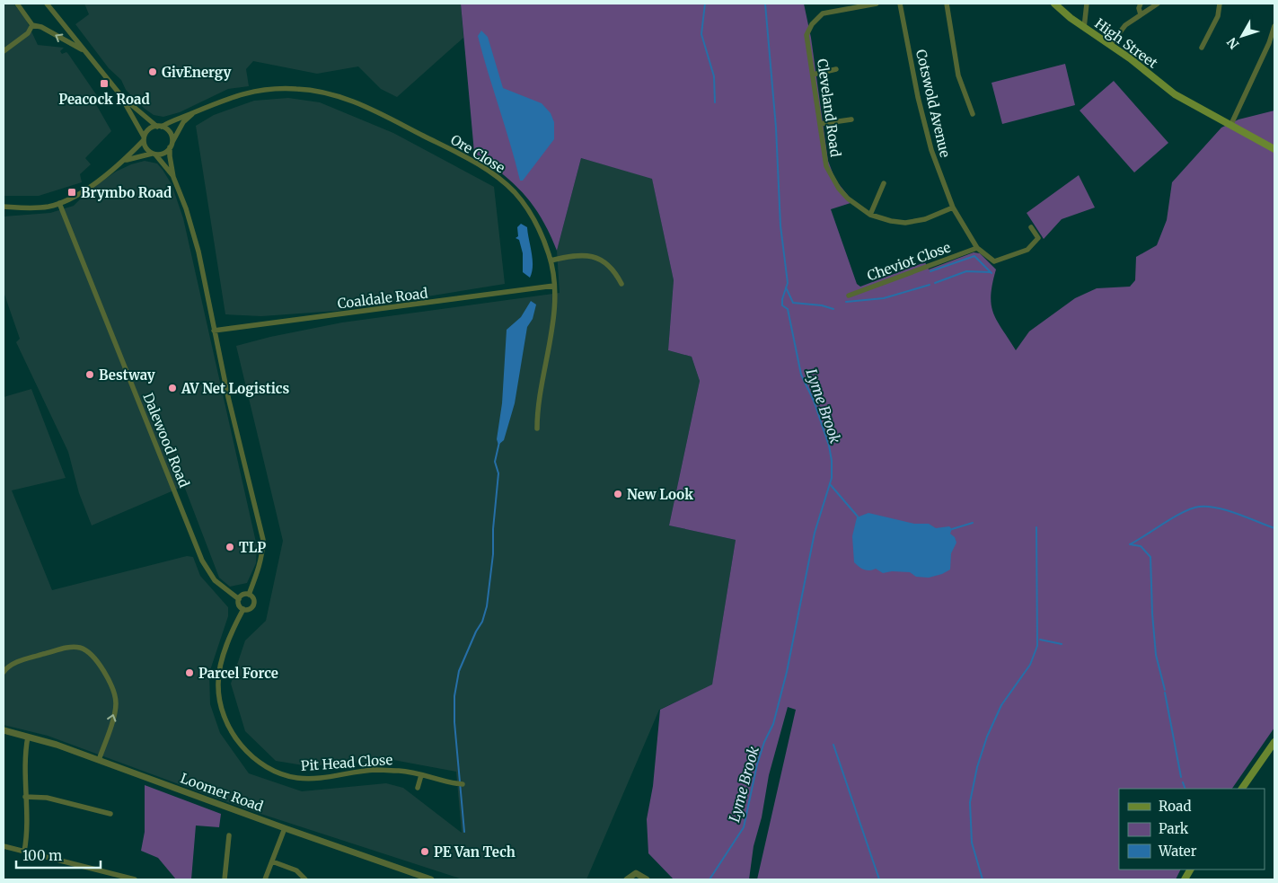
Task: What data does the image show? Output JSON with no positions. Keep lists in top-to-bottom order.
{
  "streets": {
    "main road": ["High Street"],
    "street": [
      "Cotswold Avenue",
      "Cleveland Road",
      "Ore Close",
      "Cheviot Close",
      "Coaldale Road",
      "Dalewood Road",
      "Pit Head Close",
      "Loomer Road"
    ]
  },
  "crossings": [
    ["Cotswold Avenue", "Cleveland Road"],
    ["Cotswold Avenue", "Cheviot Close"],
    ["Ore Close", "Coaldale Road"],
    ["Dalewood Road", "Pit Head Close"]
  ],
  "water": ["Lyme Brook"],
  "places": {
    "other": [
      "GivEnergy",
      "Bestway",
      "AV Net Logistics",
      "New Look",
      "TLP",
      "Parcel Force",
      "PE Van Tech"
    ],
    "transit": ["Peacock Road", "Brymbo Road"]
  },
  "legend": ["Road", "Park", "Water"],
  "scale_bar": "100 m",
  "north": "bottom left"
}
